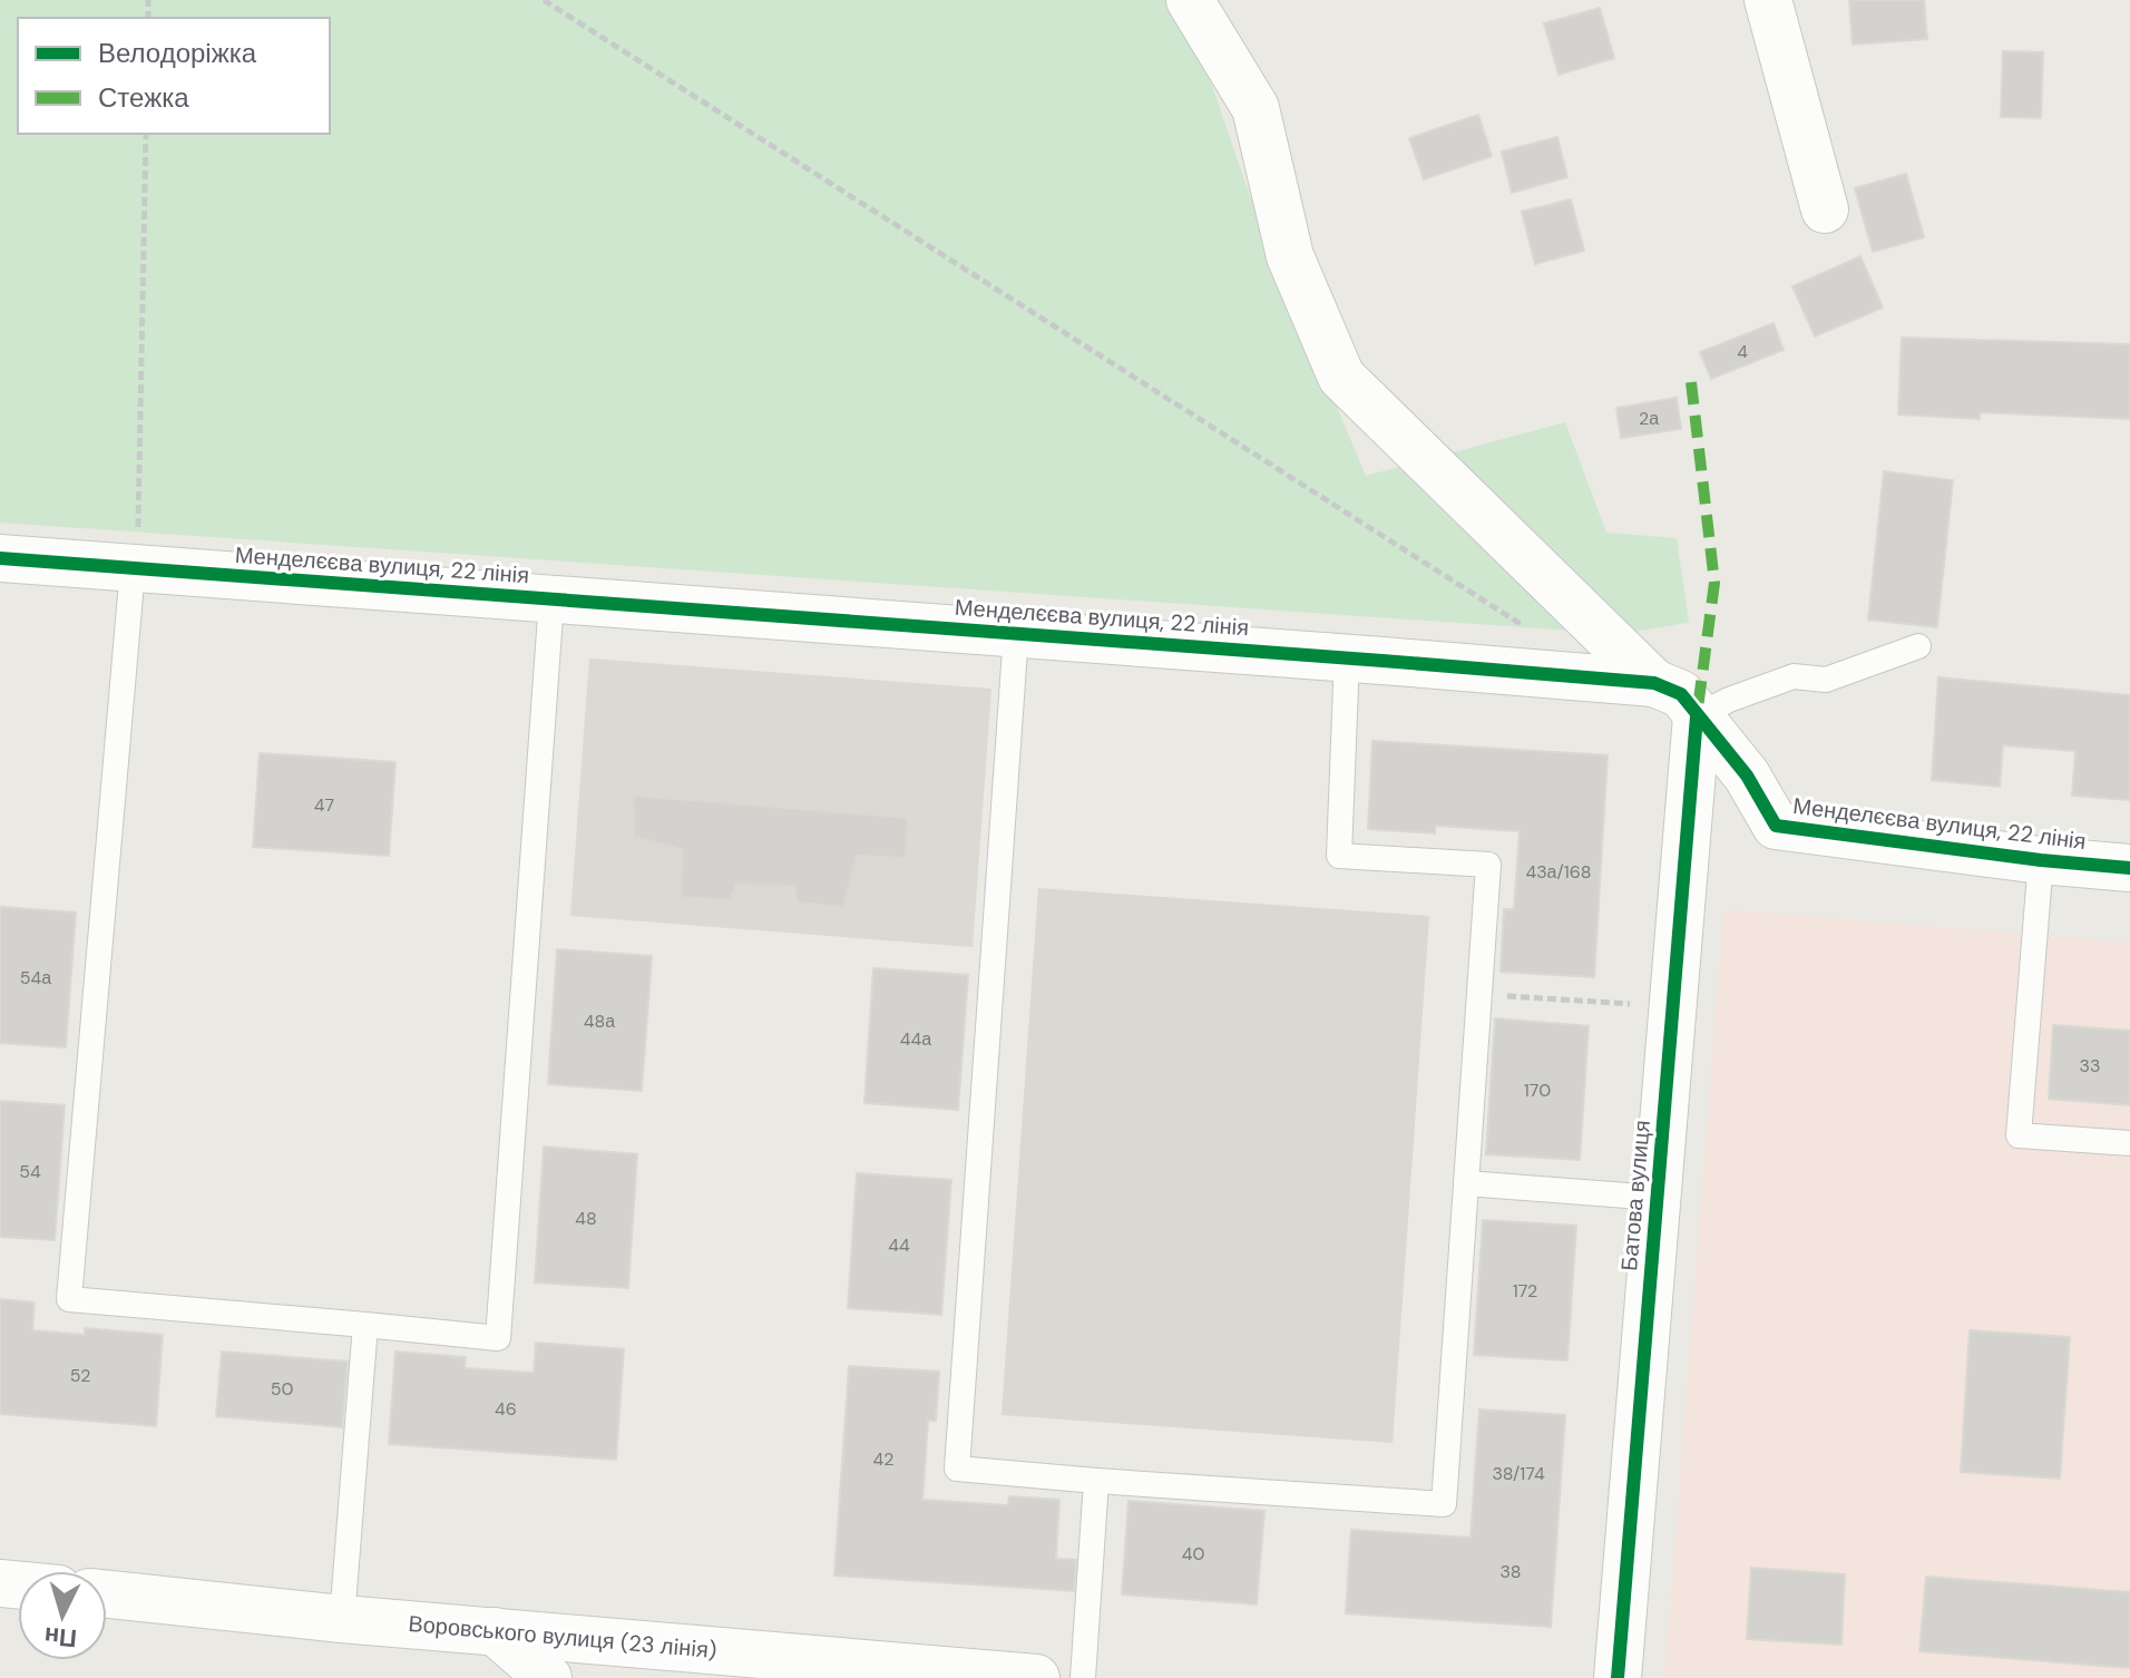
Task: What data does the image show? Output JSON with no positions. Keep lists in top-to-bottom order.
{
  "streets": {
    "street": ["Менделєєва вулиця, 22 лінія", "Батова вулиця", "Воровського вулиця (23 лiнiя)"]
  },
  "crossings": [
    ["Менделєєва вулиця, 22 лінія", "Батова вулиця"]
  ],
  "house_numbers": [
    "4",
    "2а",
    "47",
    "43а/168",
    "54а",
    "48а",
    "44а",
    "33",
    "170",
    "54",
    "48",
    "44",
    "172",
    "52",
    "50",
    "46",
    "42",
    "38/174",
    "40",
    "38"
  ],
  "legend": ["Велодоріжка", "Стежка"],
  "north": "bottom"
}
